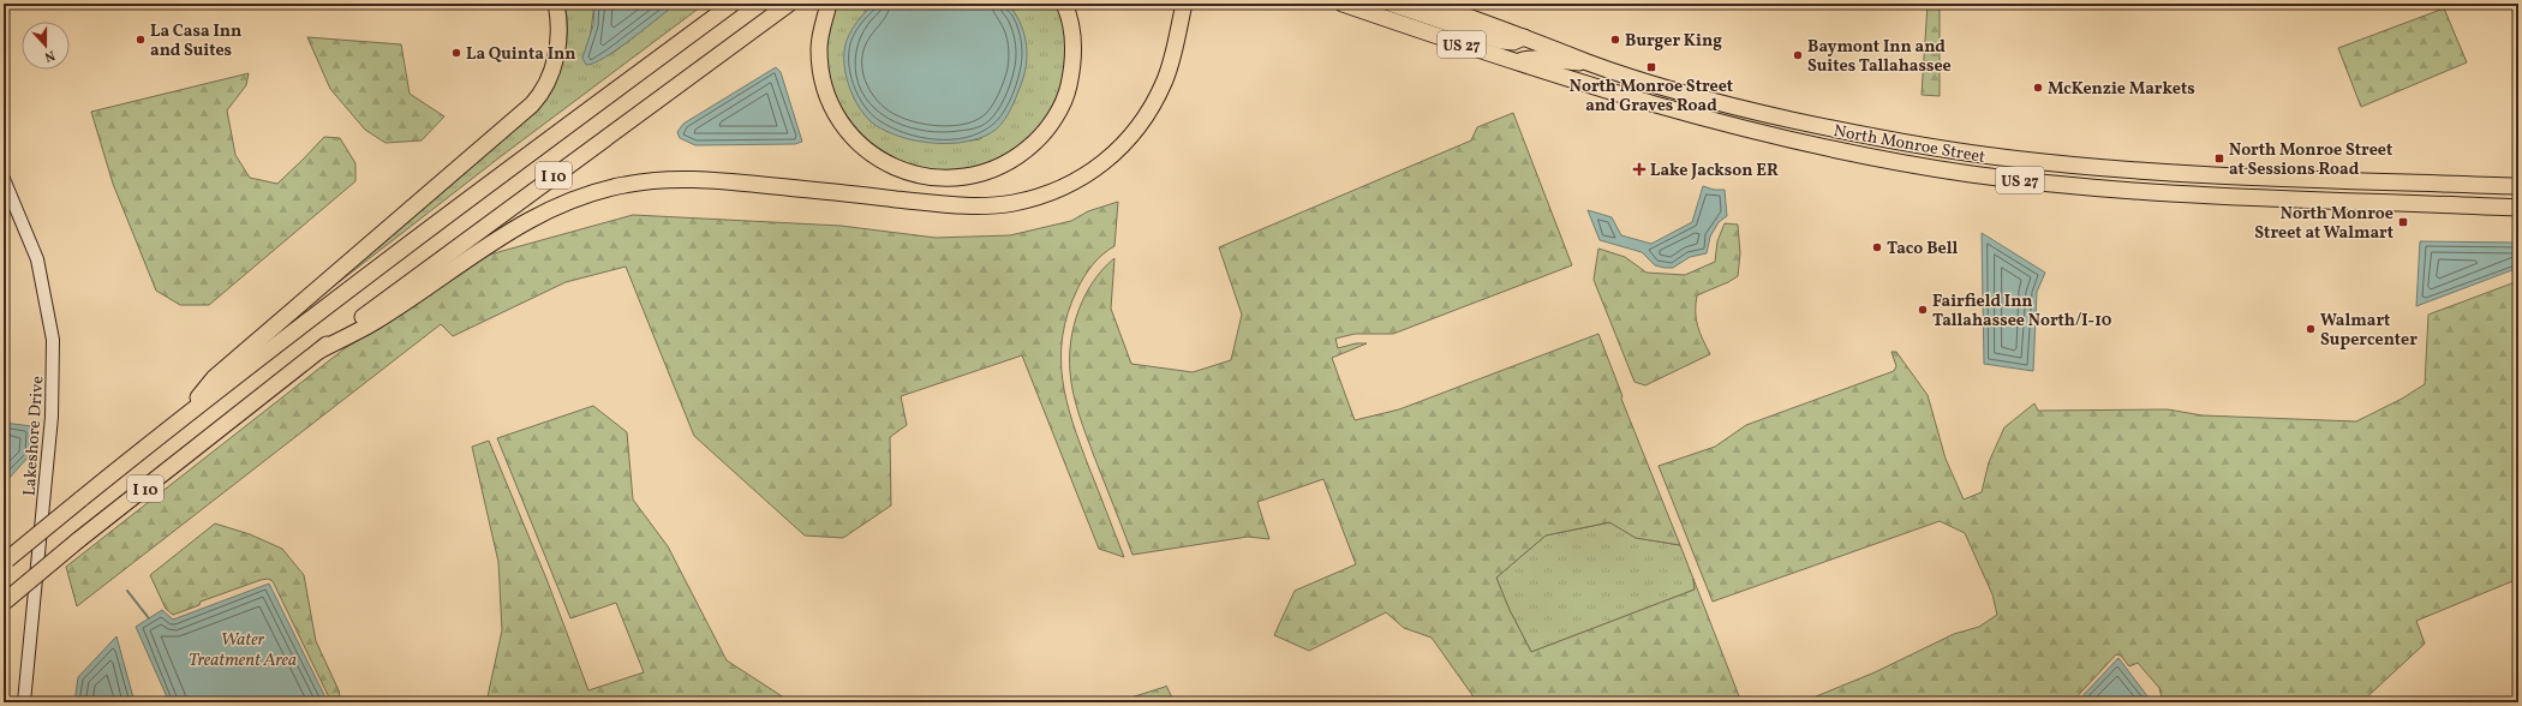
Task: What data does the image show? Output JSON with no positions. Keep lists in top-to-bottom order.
{
  "streets": {
    "highway": ["US 27", "North Monroe Street", "I 10"],
    "street": ["Lakeshore Drive"]
  },
  "water": ["Water Treatment Area"],
  "places": {
    "other": [
      "La Casa Inn and Suites",
      "Burger King",
      "La Quinta Inn",
      "Baymont Inn and Suites Tallahassee",
      "McKenzie Markets",
      "Taco Bell",
      "Fairfield Inn Tallahassee North/I-10",
      "Walmart Supercenter"
    ],
    "transit": ["North Monroe Street and Graves Road", "North Monroe Street at Sessions Road", "North Monroe Street at Walmart"],
    "health": ["Lake Jackson ER"]
  },
  "north": "bottom"
}
